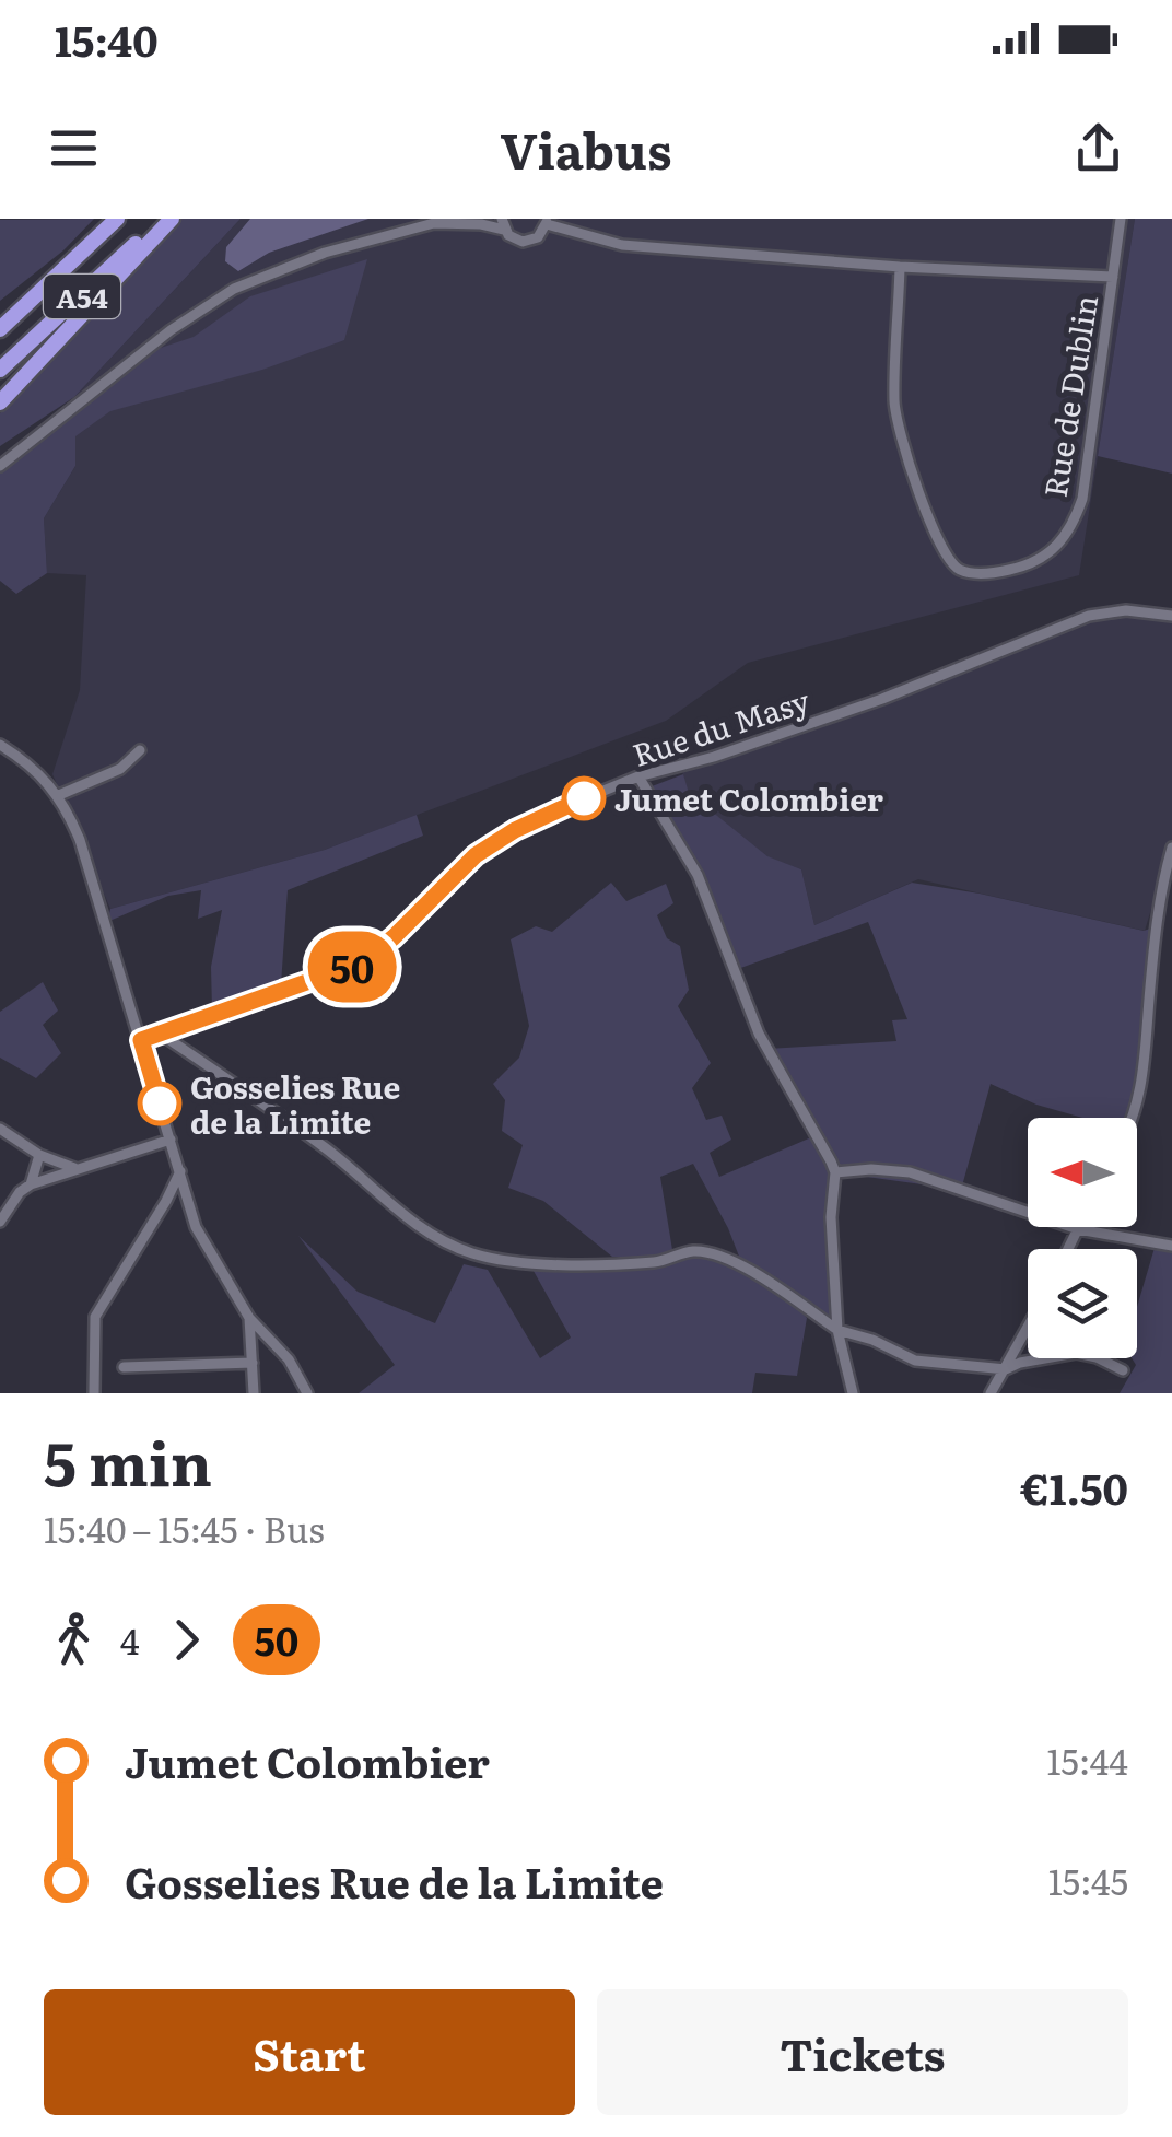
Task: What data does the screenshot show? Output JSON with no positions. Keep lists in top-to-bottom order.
{
  "streets": {
    "highway": ["A54"],
    "street": ["Rue de Dublin", "Rue du Masy"]
  },
  "places": ["Jumet Colombier", "Gosselies Rue de la Limite"],
  "lines": ["bus line 50"],
  "north": "left",
  "page": {
    "status": "15:40",
    "header": "Viabus",
    "on_map": "50",
    "heading": ["5 min", "15:40 – 15:45 · Bus", "€1.50"],
    "legs": ["4", "50"],
    "list": [
      {
        "name": "Jumet Colombier",
        "value": "15:44"
      },
      {
        "name": "Gosselies Rue de la Limite",
        "value": "15:45"
      }
    ],
    "buttons": ["Start", "Tickets"]
  }
}
